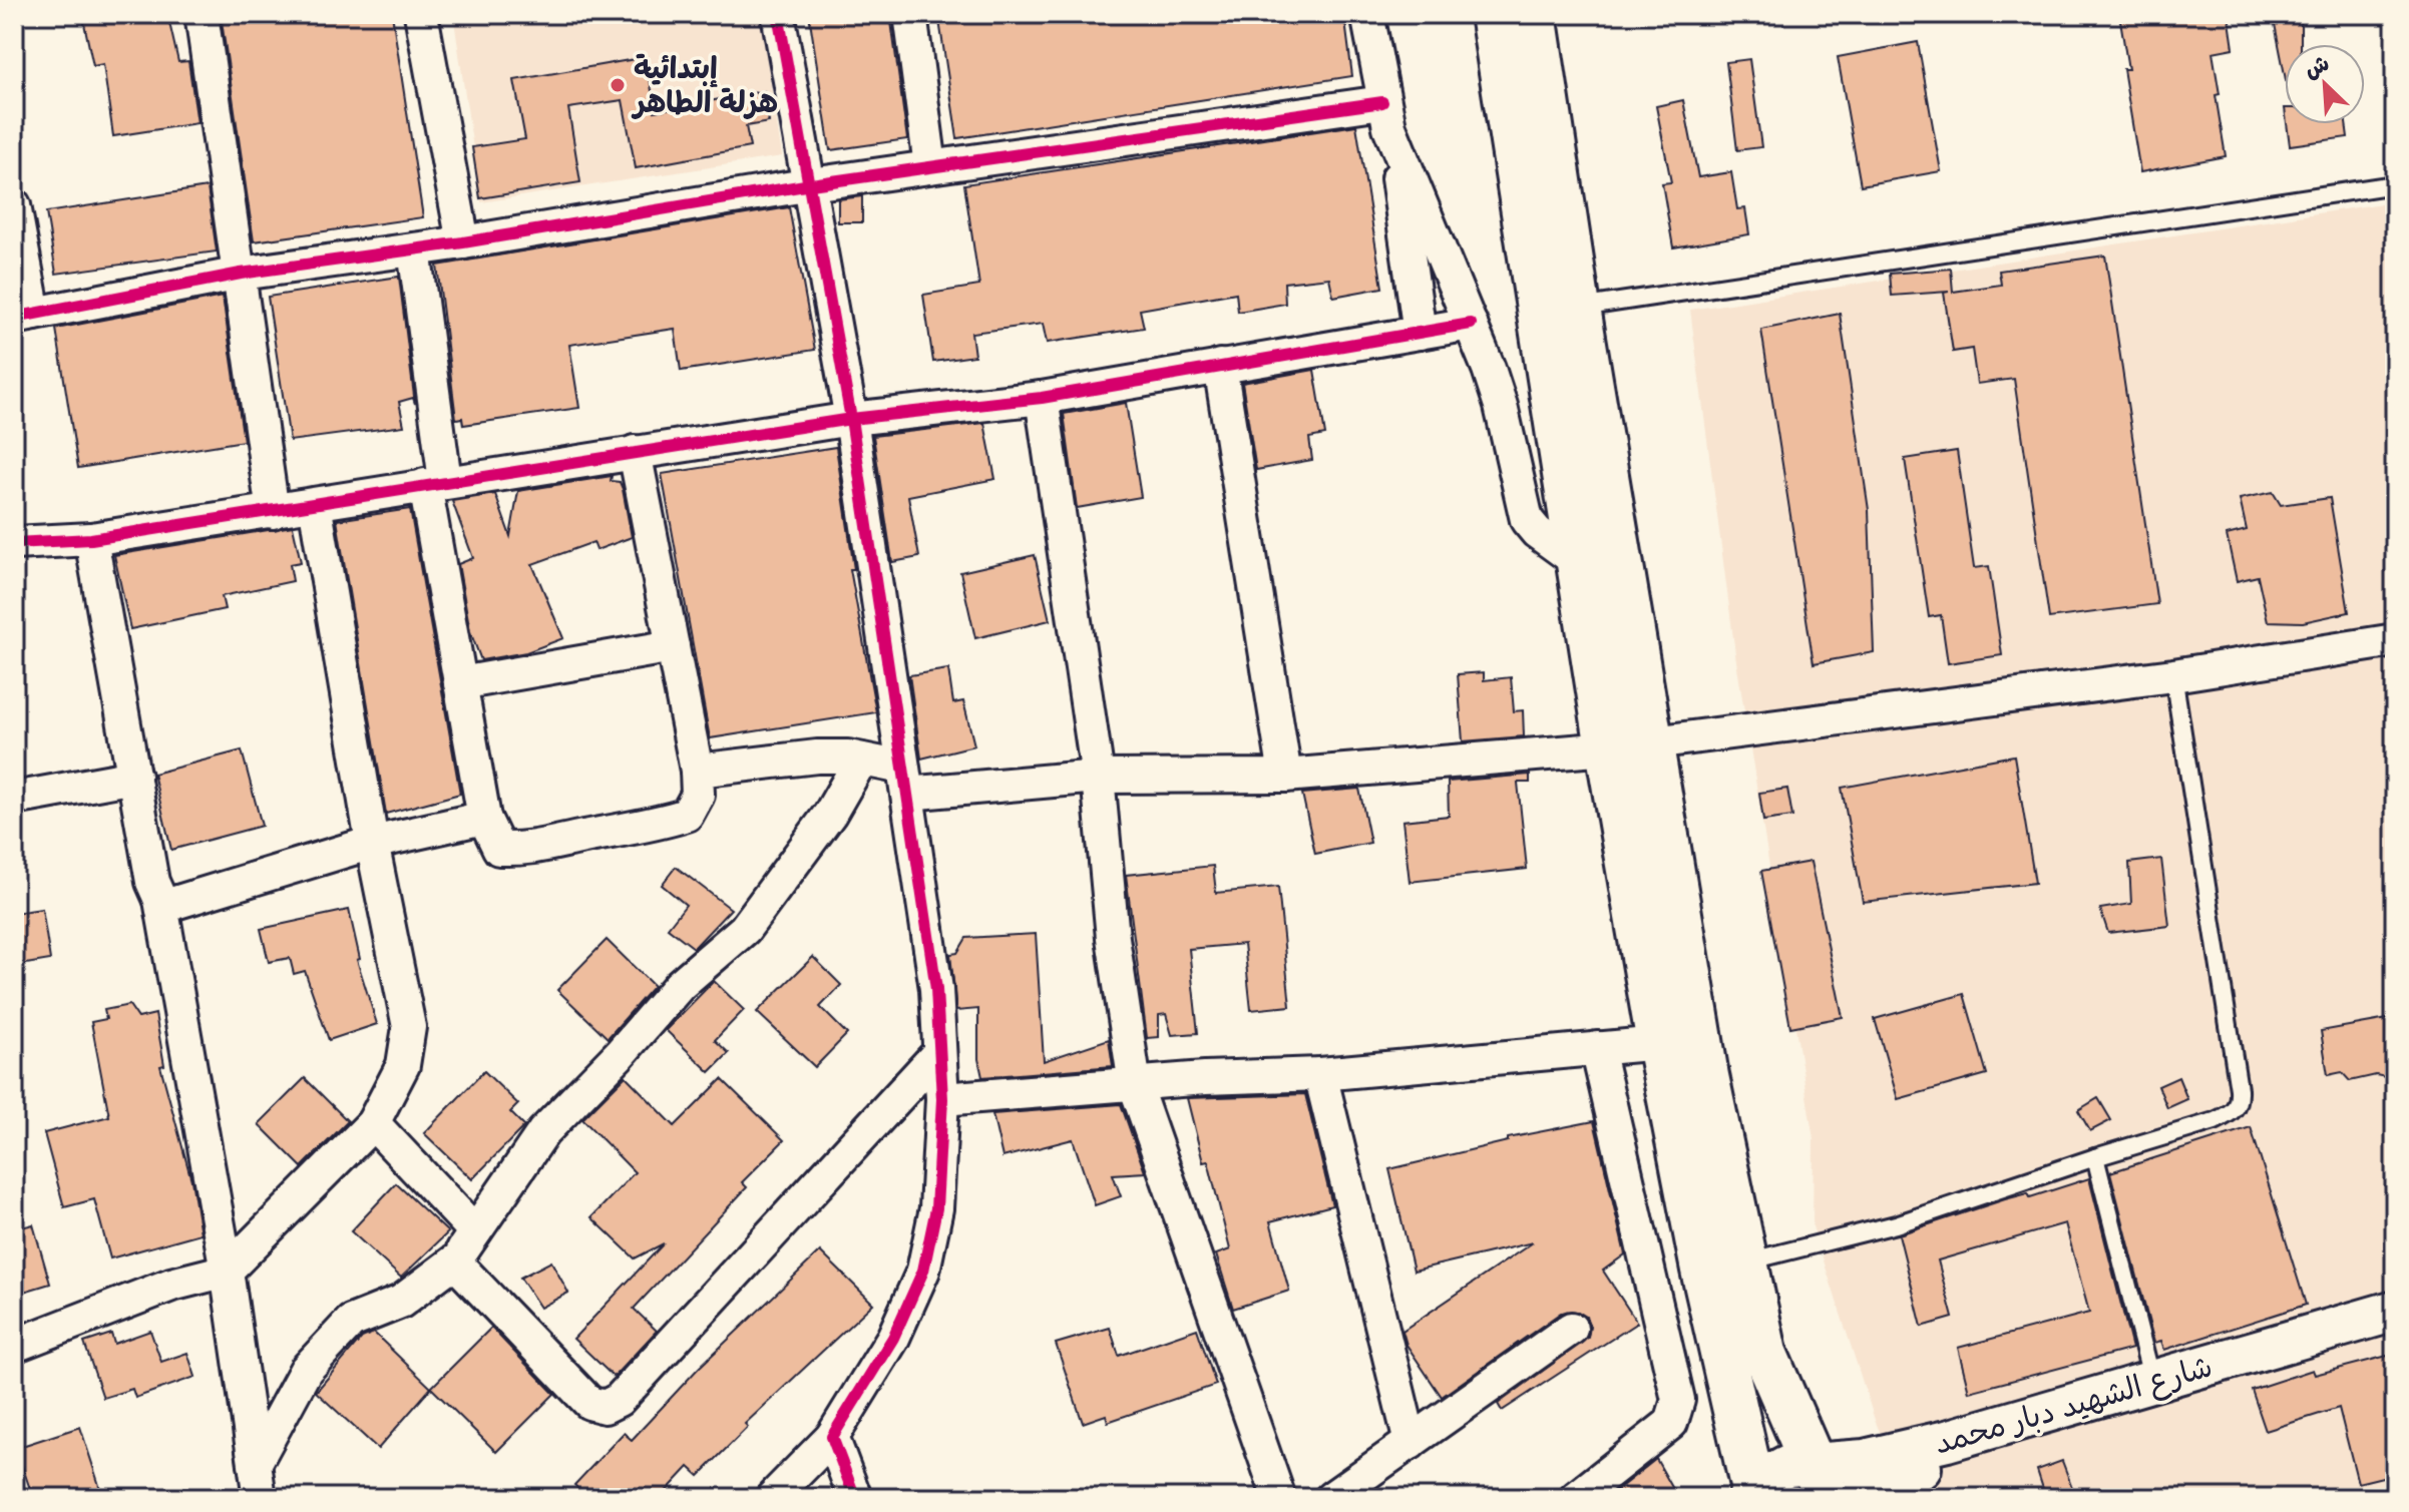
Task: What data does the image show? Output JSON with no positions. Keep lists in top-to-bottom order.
{
  "streets": {
    "street": ["شارع الشهيد دبار محمد"]
  },
  "places": ["إبتدائية هزلة الطاهر"],
  "north": "top left"
}
